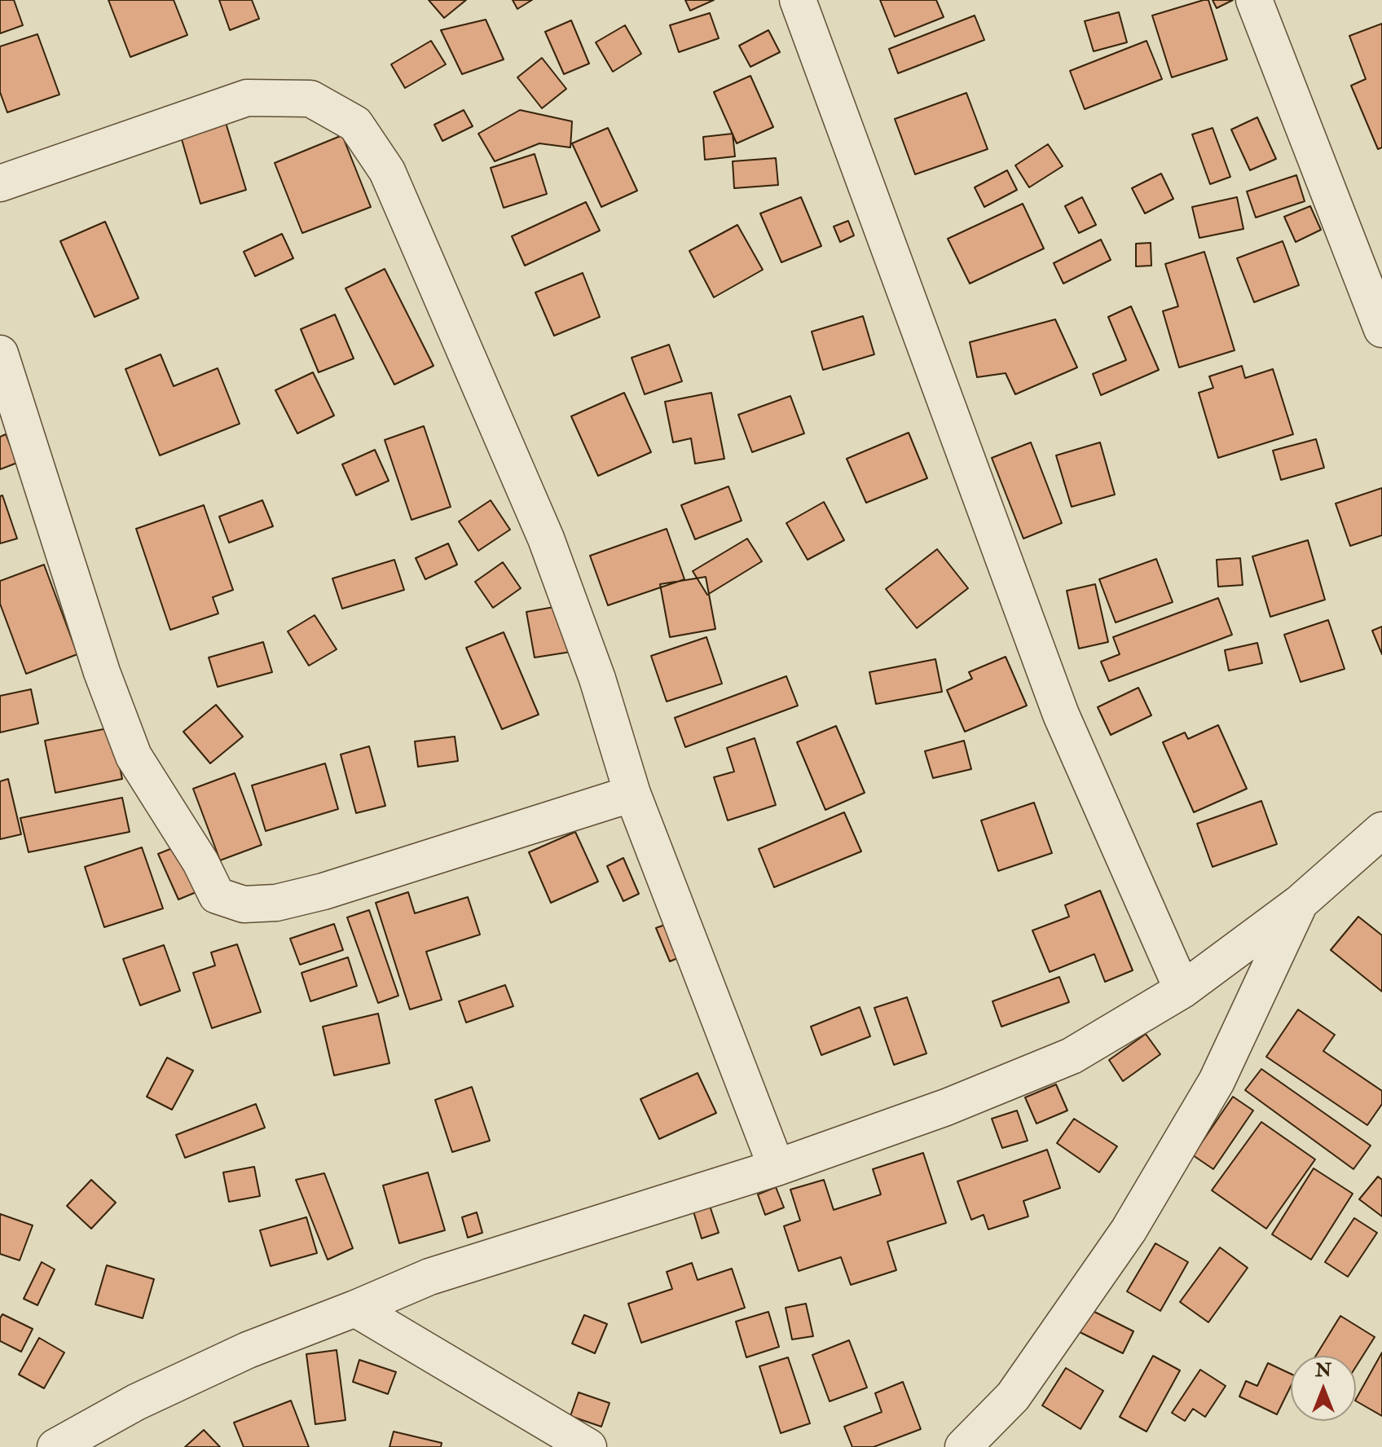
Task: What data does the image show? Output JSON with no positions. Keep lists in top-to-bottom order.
{
  "north": "top"
}
